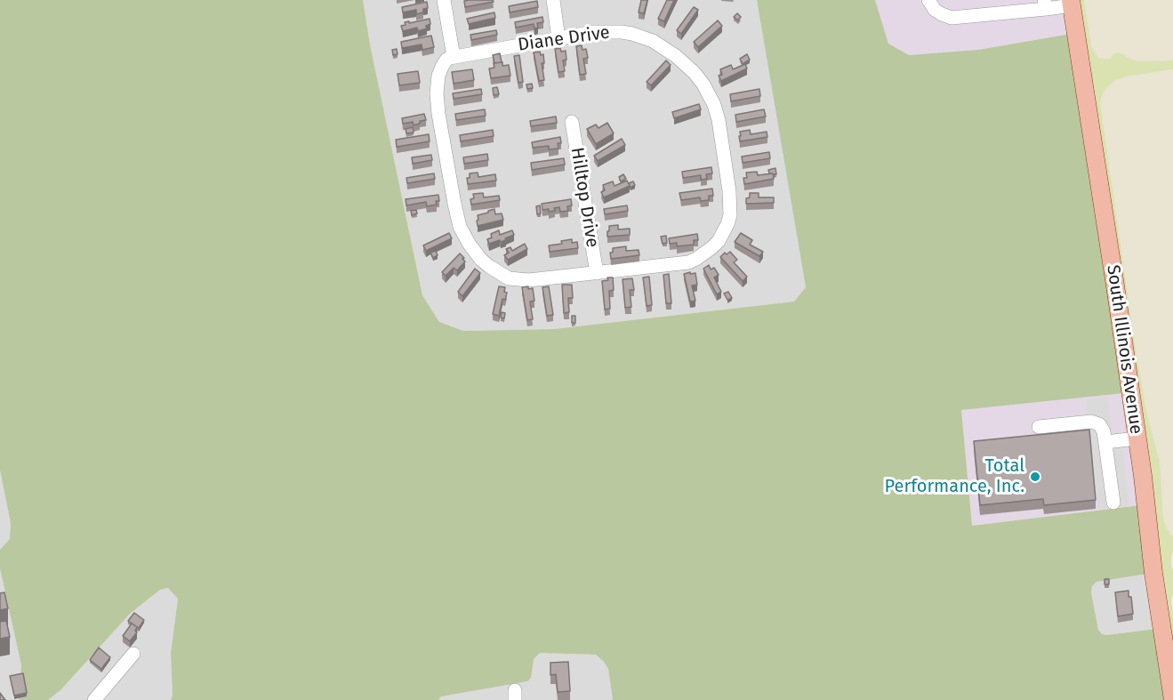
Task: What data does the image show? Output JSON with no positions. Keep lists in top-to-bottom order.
{
  "streets": {
    "main road": ["South Illinois Avenue"],
    "street": ["Diane Drive", "Hilltop Drive"]
  },
  "crossings": [
    ["Diane Drive", "Hilltop Drive"]
  ],
  "places": ["Total Performance, Inc."]
}
